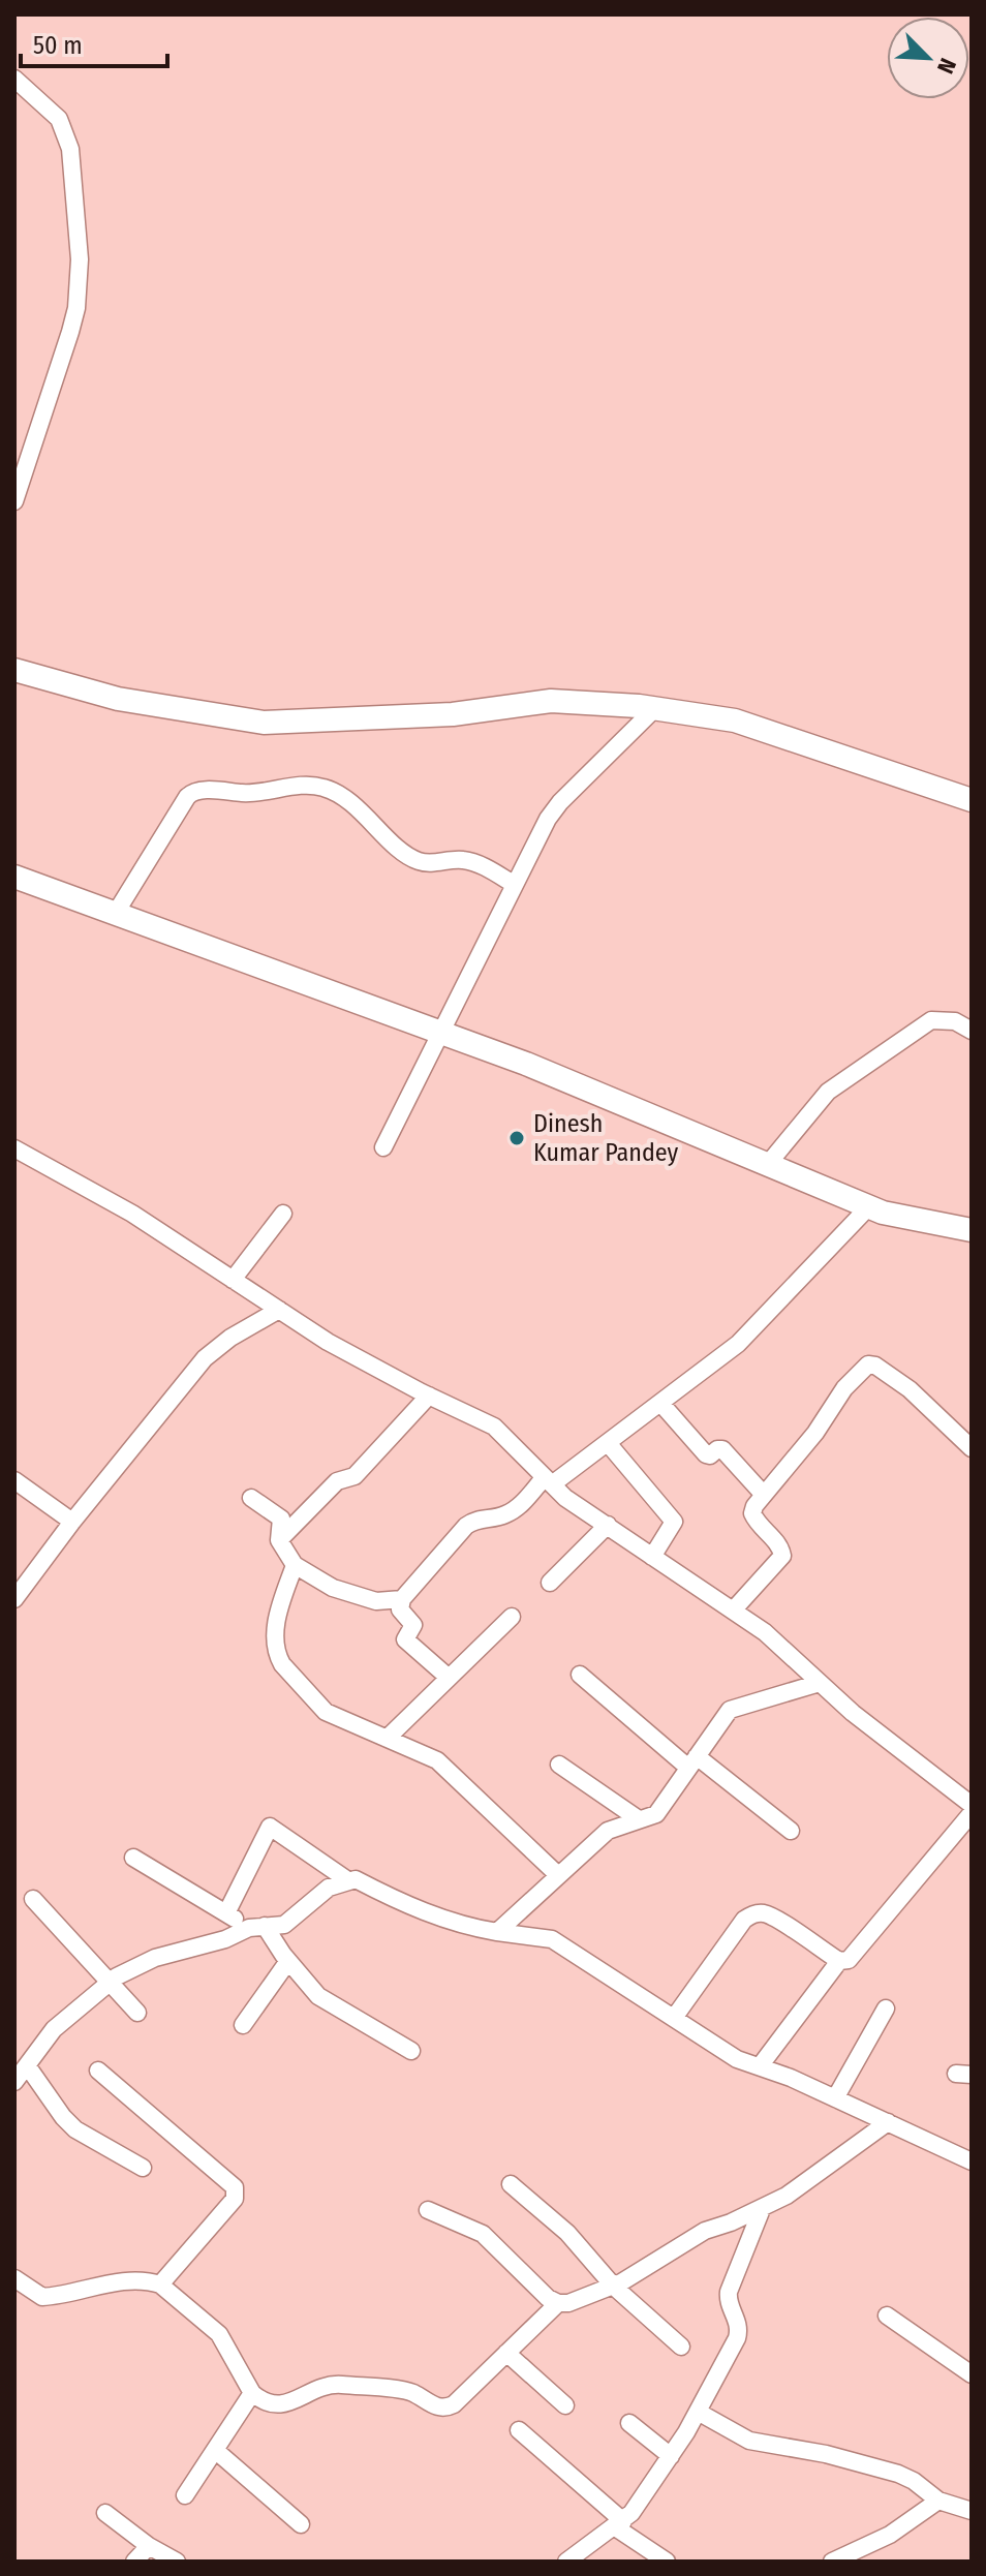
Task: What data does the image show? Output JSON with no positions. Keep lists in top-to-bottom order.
{
  "places": ["Dinesh Kumar Pandey"],
  "scale_bar": "50 m",
  "north": "bottom right"
}
